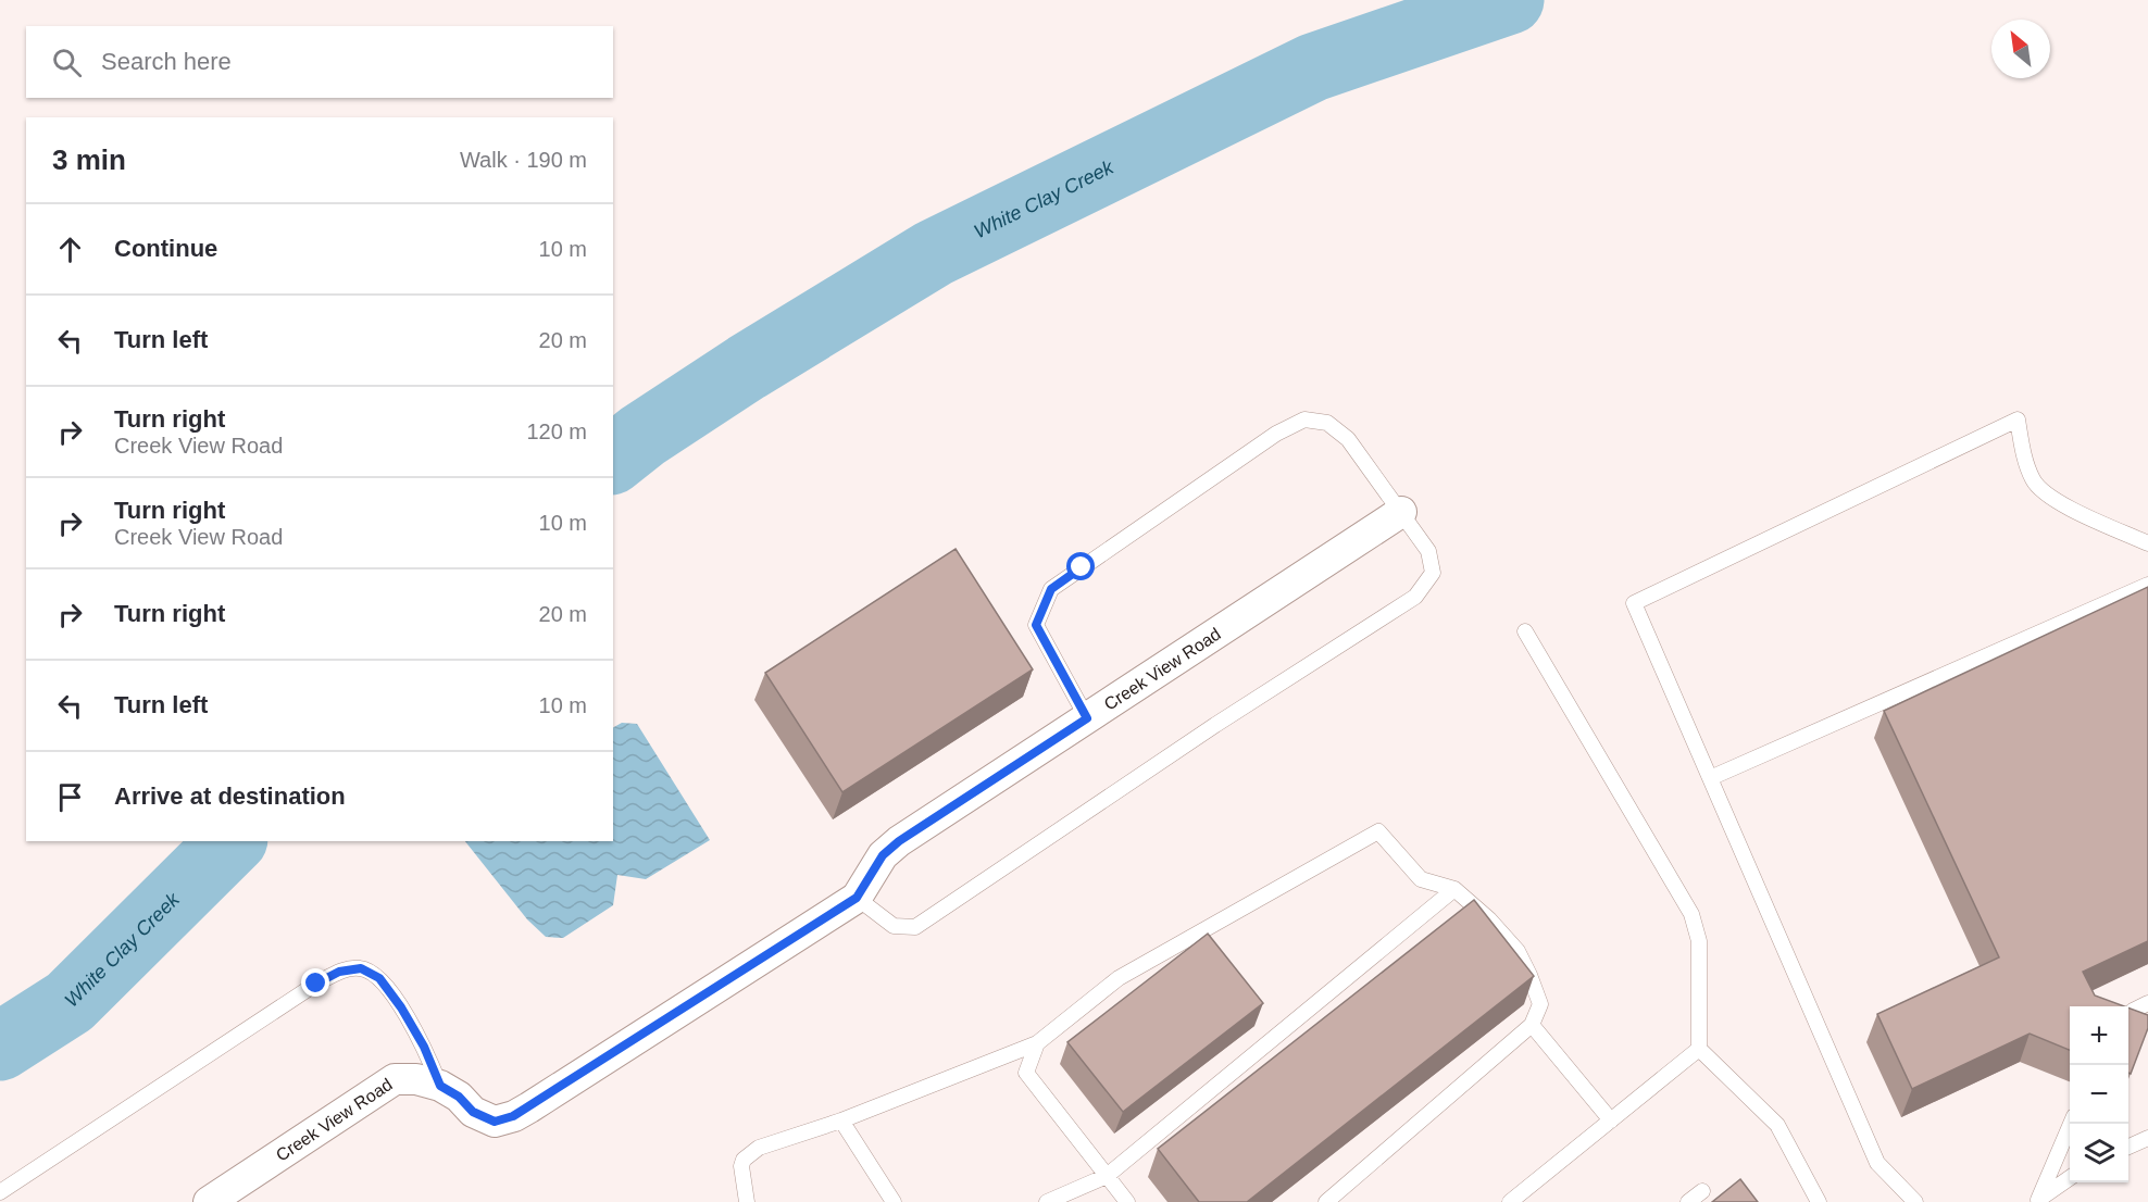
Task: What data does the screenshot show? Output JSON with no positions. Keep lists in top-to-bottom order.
{
  "streets": {
    "street": ["Creek View Road"]
  },
  "water": ["White Clay Creek"],
  "north": "top left",
  "page": {
    "search": "Search here",
    "heading": ["3 min", "Walk · 190 m"],
    "list": [
      ["Continue", "10 m"],
      ["Turn left", "20 m"],
      ["Turn right", "Creek View Road", "120 m"],
      ["Turn right", "Creek View Road", "10 m"],
      ["Turn right", "20 m"],
      ["Turn left", "10 m"],
      "Arrive at destination"
    ],
    "map_buttons": ["+", "−"]
  }
}
